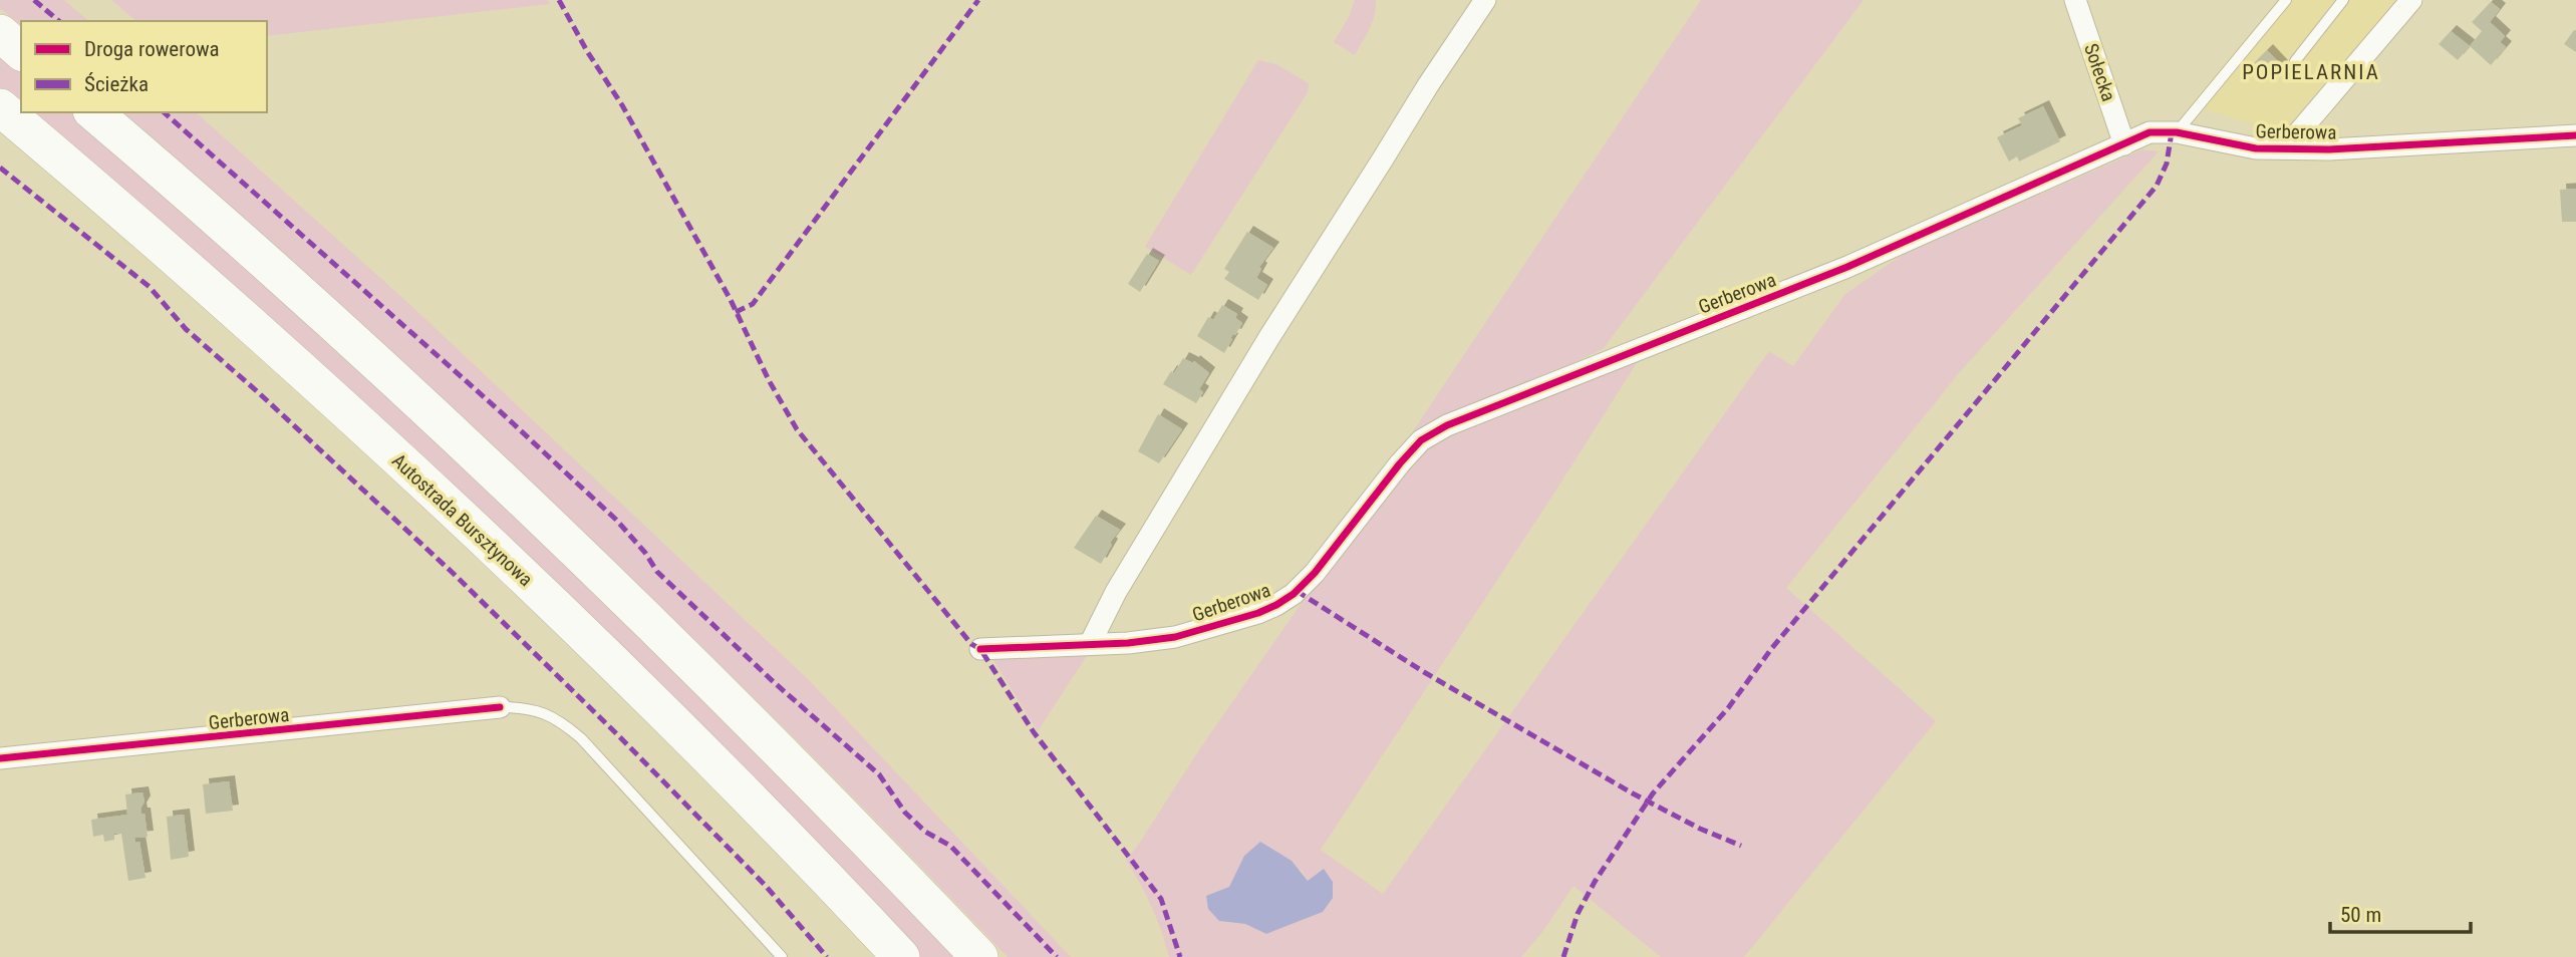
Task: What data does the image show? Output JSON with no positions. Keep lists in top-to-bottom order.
{
  "streets": {
    "highway": ["Autostrada Bursztynowa"],
    "street": ["Sołecka", "Gerberowa"]
  },
  "crossings": [
    ["Sołecka", "Gerberowa"]
  ],
  "districts": ["POPIELARNIA"],
  "legend": ["Droga rowerowa", "Ścieżka"],
  "scale_bar": "50 m"
}
